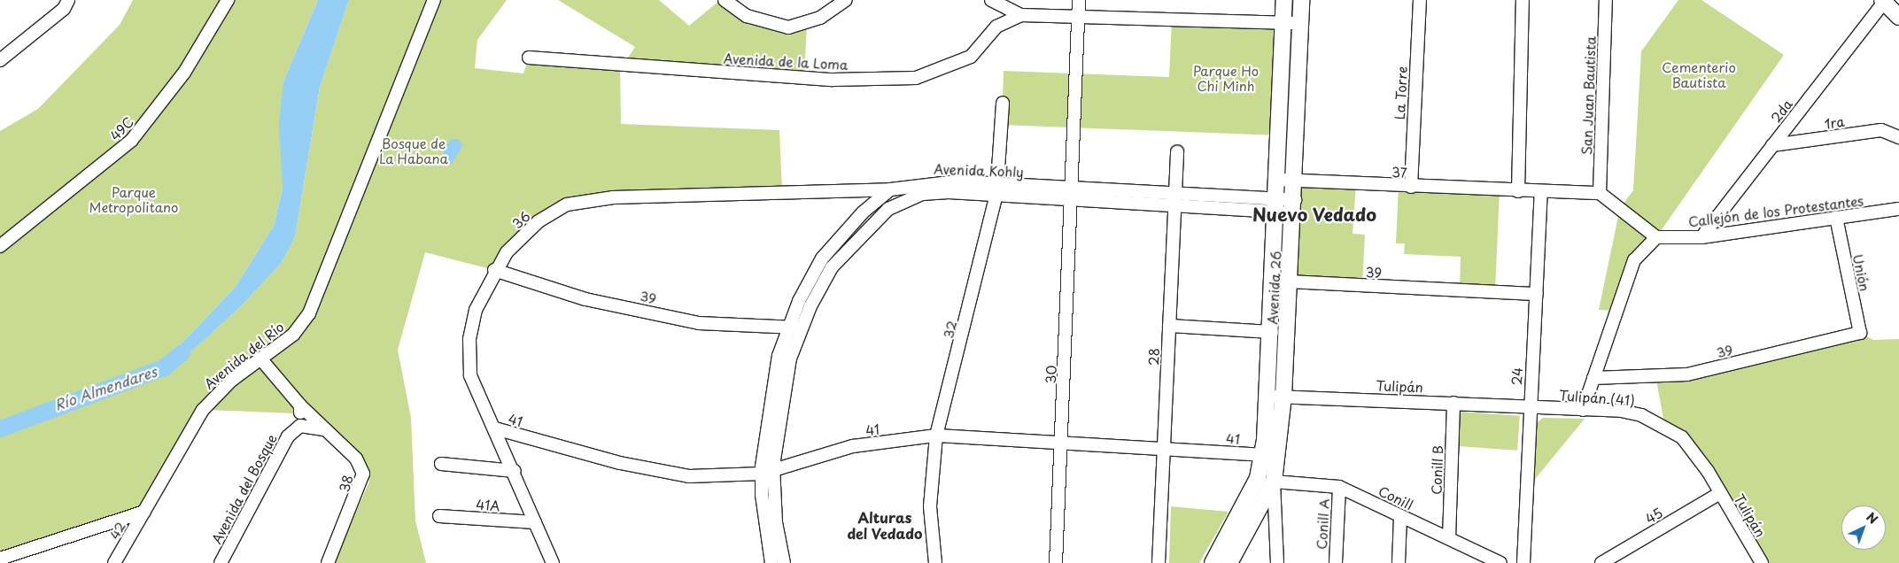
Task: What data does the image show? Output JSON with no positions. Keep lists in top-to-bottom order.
{
  "streets": {
    "main road": ["Avenida 26"],
    "street": [
      "Avenida de la Loma",
      "La Torre",
      "San Juan Bautista",
      "2da",
      "1ra",
      "49C",
      "Avenida Kohly",
      "37",
      "Callejón de los Protestantes",
      "36",
      "39",
      "Unión",
      "32",
      "Avenida del Río",
      "28",
      "30",
      "24",
      "Tulipán",
      "Tulipán (41)",
      "41",
      "Conill B",
      "38",
      "Avenida del Bosque",
      "Conill",
      "41A",
      "45",
      "Conill A",
      "42"
    ]
  },
  "crossings": [
    ["La Torre", "37"],
    ["San Juan Bautista", "37"],
    ["2da", "1ra"],
    ["2da", "Callejón de los Protestantes"],
    ["Avenida Kohly", "36"],
    ["Avenida Kohly", "39"],
    ["Avenida Kohly", "Avenida 26"],
    ["Avenida Kohly", "32"],
    ["Avenida Kohly", "28"],
    ["Avenida Kohly", "30"],
    ["Avenida Kohly", "41"],
    ["37", "Avenida 26"],
    ["37", "24"],
    ["Callejón de los Protestantes", "Unión"],
    ["36", "39"],
    ["36", "41"],
    ["36", "41A"],
    ["39", "Unión"],
    ["39", "Avenida 26"],
    ["39", "24"],
    ["Avenida 26", "Tulipán"],
    ["Avenida 26", "41"],
    ["Avenida 26", "Conill"],
    ["32", "41"],
    ["Avenida del Río", "42"],
    ["28", "41"],
    ["30", "41"],
    ["24", "Tulipán"],
    ["24", "Tulipán (41)"],
    ["Tulipán", "Tulipán (41)"],
    ["Tulipán", "Conill B"],
    ["Tulipán", "45"],
    ["Conill B", "Conill"],
    ["38", "Avenida del Bosque"],
    ["Conill", "Conill A"]
  ],
  "districts": ["Nuevo Vedado", "Alturas del Vedado"],
  "water": ["Río Almendares"],
  "parks": [
    "Cementerio Bautista",
    "Parque Ho Chi Minh",
    "Bosque de La Habana",
    "Parque Metropolitano"
  ],
  "north": "top right"
}
